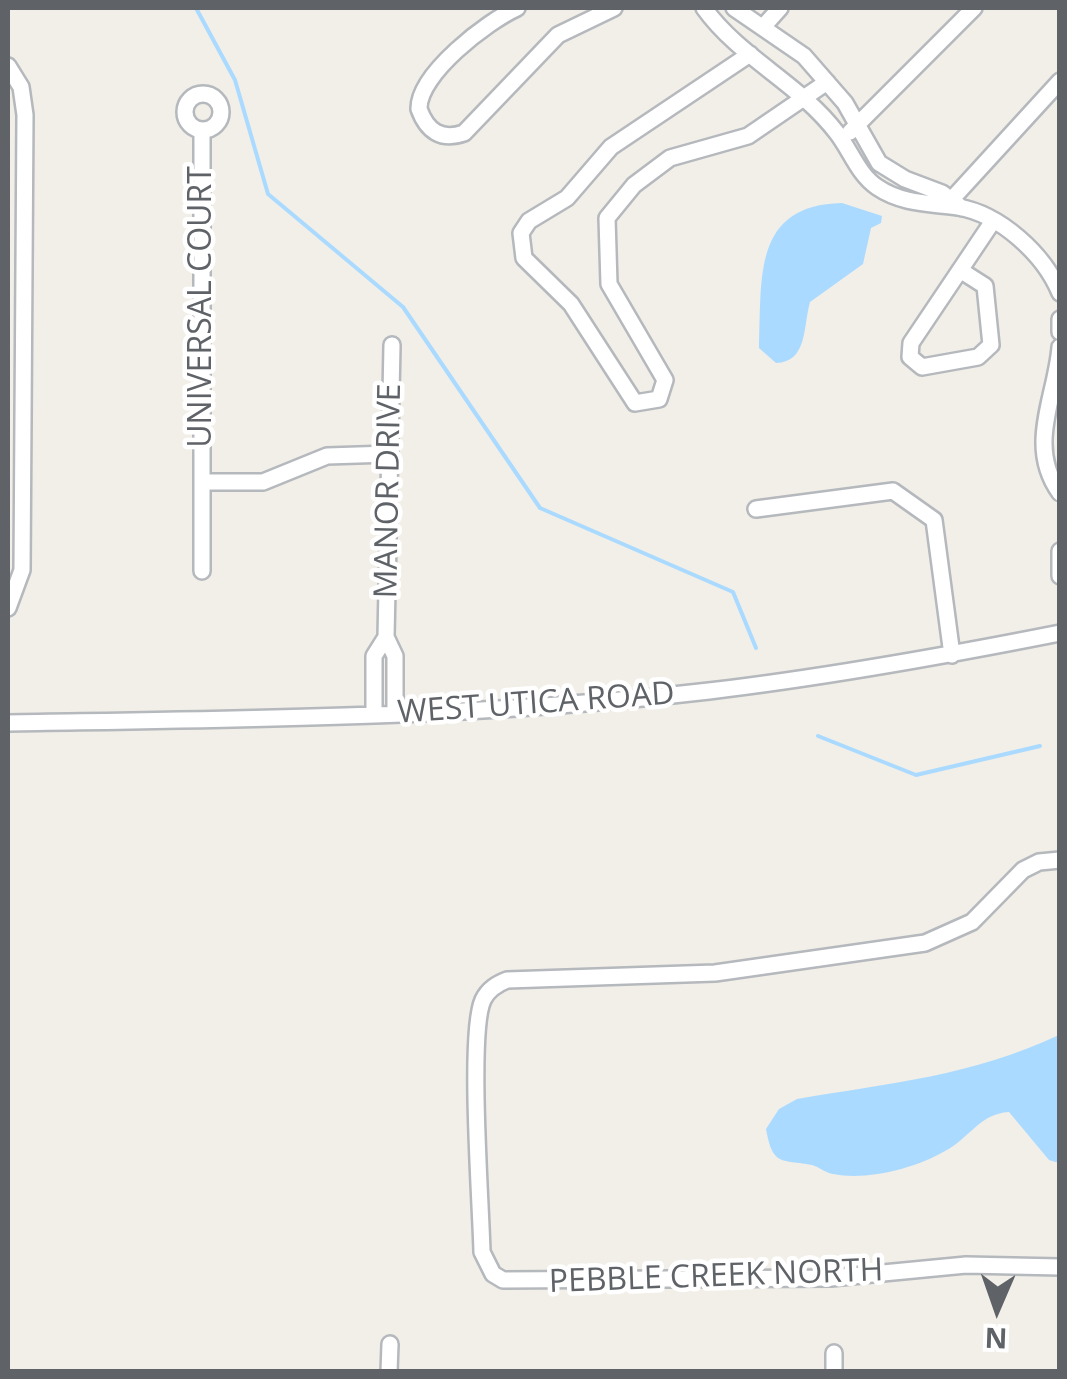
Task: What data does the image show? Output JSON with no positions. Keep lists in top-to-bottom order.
{
  "streets": {
    "street": [
      "UNIVERSAL COURT",
      "MANOR DRIVE",
      "WEST UTICA ROAD",
      "PEBBLE CREEK NORTH"
    ]
  },
  "crossings": [
    ["UNIVERSAL COURT", "MANOR DRIVE"],
    ["MANOR DRIVE", "WEST UTICA ROAD"]
  ],
  "north": "bottom"
}
